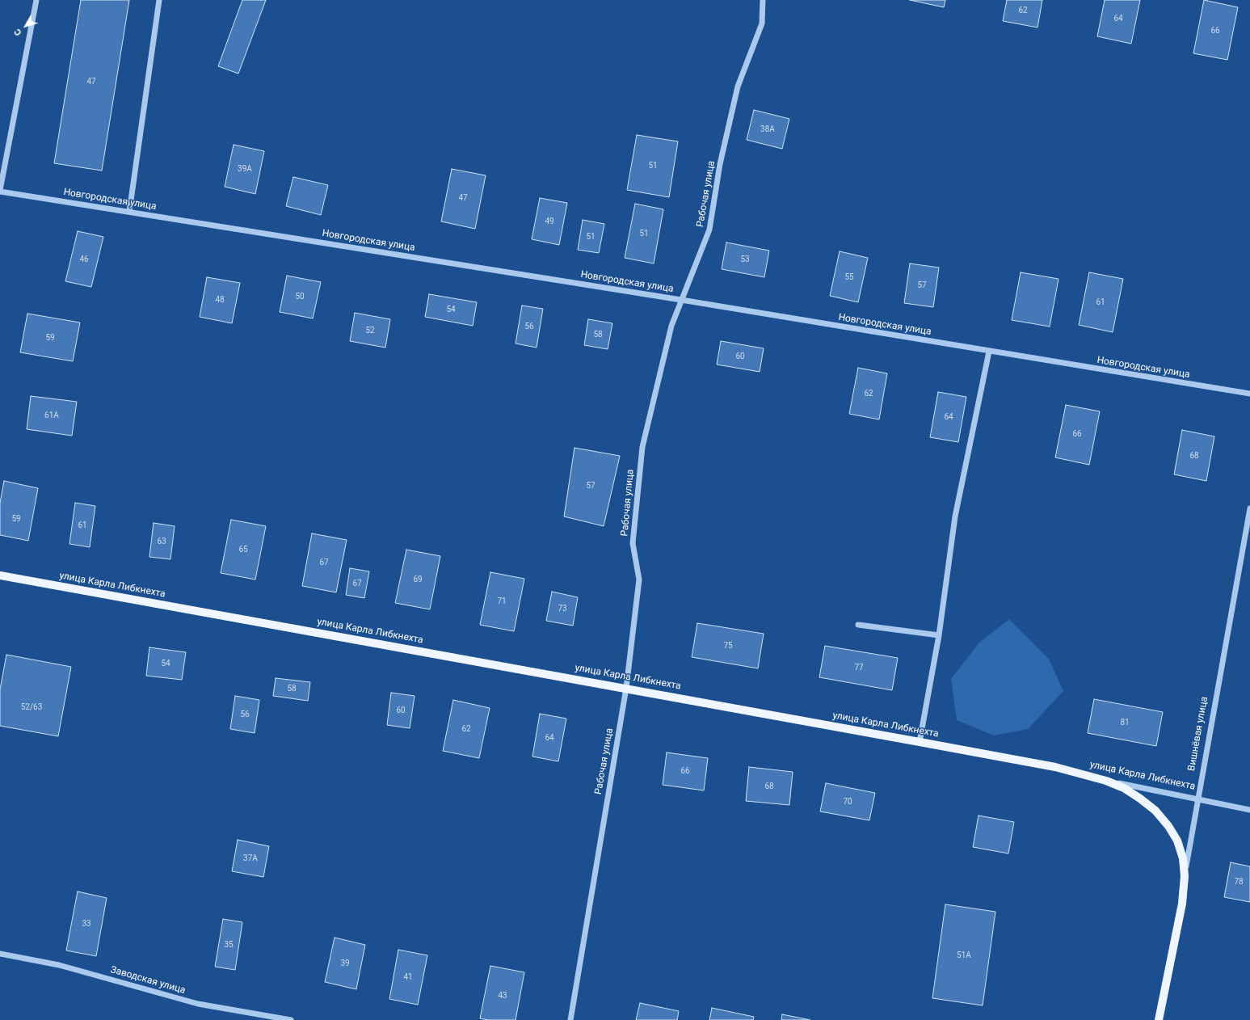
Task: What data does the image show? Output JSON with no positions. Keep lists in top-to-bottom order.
{
  "streets": {
    "main road": ["улица Карла Либкнехта", "Вишнёвая улица"],
    "street": ["Рабочая улица", "Новгородская улица", "Заводская улица"]
  },
  "crossings": [
    ["Рабочая улица", "Новгородская улица"],
    ["Рабочая улица", "улица Карла Либкнехта"],
    ["улица Карла Либкнехта", "Вишнёвая улица"]
  ],
  "house_numbers": [
    "62",
    "64",
    "66",
    "47",
    "38А",
    "51",
    "39А",
    "47",
    "49",
    "51",
    "51",
    "46",
    "53",
    "55",
    "57",
    "50",
    "48",
    "61",
    "54",
    "56",
    "52",
    "58",
    "59",
    "60",
    "62",
    "61А",
    "64",
    "66",
    "68",
    "57",
    "59",
    "61",
    "63",
    "65",
    "67",
    "69",
    "67",
    "71",
    "73",
    "75",
    "54",
    "77",
    "58",
    "52/63",
    "60",
    "56",
    "81",
    "62",
    "64",
    "66",
    "68",
    "70",
    "37А",
    "78",
    "33",
    "35",
    "51А",
    "39",
    "41",
    "43"
  ],
  "north": "bottom left"
}
